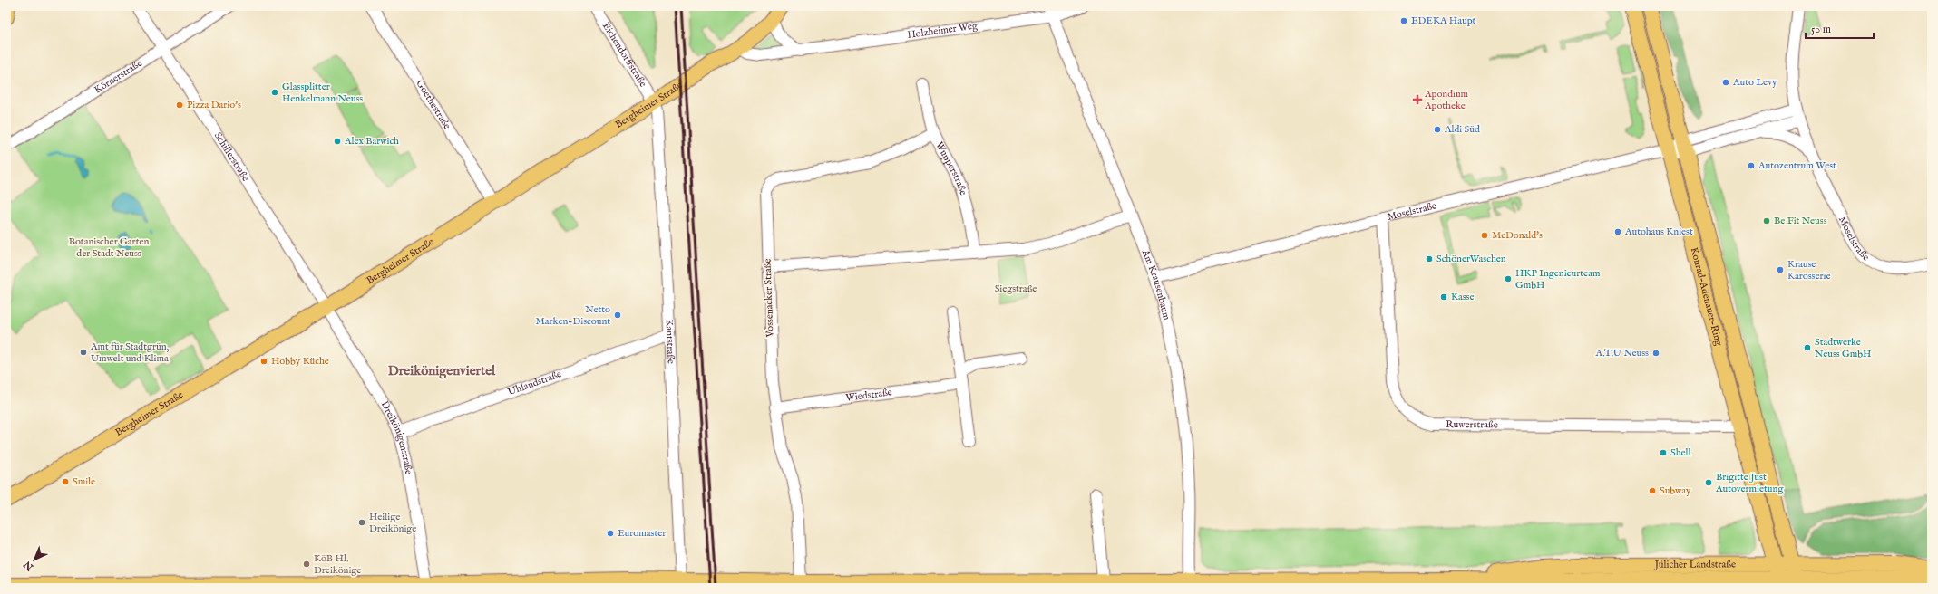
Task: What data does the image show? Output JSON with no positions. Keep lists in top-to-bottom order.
{
  "streets": {
    "main road": ["Bergheimer Straße", "Konrad-Adenauer-Ring", "Jülicher Landstraße"],
    "street": [
      "Holzheimer Weg",
      "Eichendorffstraße",
      "Körnerstraße",
      "Goethestraße",
      "Schillerstraße",
      "Wupperstraße",
      "Moselstraße",
      "Am Krausenbaum",
      "Vossenacker Straße",
      "Kantstraße",
      "Uhlandstraße",
      "Wiedstraße",
      "Ruwerstraße",
      "Dreikönigenstraße"
    ]
  },
  "crossings": [
    ["Holzheimer Weg", "Bergheimer Straße"],
    ["Holzheimer Weg", "Am Krausenbaum"],
    ["Eichendorffstraße", "Bergheimer Straße"],
    ["Eichendorffstraße", "Kantstraße"],
    ["Körnerstraße", "Schillerstraße"],
    ["Goethestraße", "Bergheimer Straße"],
    ["Bergheimer Straße", "Schillerstraße"],
    ["Bergheimer Straße", "Kantstraße"],
    ["Bergheimer Straße", "Dreikönigenstraße"],
    ["Schillerstraße", "Dreikönigenstraße"],
    ["Wupperstraße", "Vossenacker Straße"],
    ["Moselstraße", "Am Krausenbaum"],
    ["Moselstraße", "Konrad-Adenauer-Ring"],
    ["Moselstraße", "Ruwerstraße"],
    ["Am Krausenbaum", "Jülicher Landstraße"],
    ["Konrad-Adenauer-Ring", "Ruwerstraße"],
    ["Konrad-Adenauer-Ring", "Jülicher Landstraße"],
    ["Vossenacker Straße", "Wiedstraße"],
    ["Vossenacker Straße", "Jülicher Landstraße"],
    ["Kantstraße", "Uhlandstraße"],
    ["Kantstraße", "Jülicher Landstraße"],
    ["Uhlandstraße", "Dreikönigenstraße"],
    ["Dreikönigenstraße", "Jülicher Landstraße"]
  ],
  "districts": ["Dreikönigenviertel"],
  "parks": ["Botanischer Garten der Stadt Neuss", "Siegstraße"],
  "places": {
    "other": [
      "EDEKA Haupt",
      "Auto Levy",
      "Glassplitter Henkelmann Neuss",
      "Pizza Dario's",
      "Aldi Süd",
      "Alex Barwich",
      "Autozentrum West",
      "Be Fit Neuss",
      "Autohaus Kniest",
      "McDonald's",
      "SchönerWaschen",
      "Krause Karosserie",
      "HKP Ingenieurteam GmbH",
      "Kasse",
      "Netto Marken-Discount",
      "Stadtwerke Neuss GmbH",
      "Amt für Stadtgrün, Umwelt und Klima",
      "A.T.U Neuss",
      "Hobby Küche",
      "Shell",
      "Smile",
      "Brigitte Just Autovermietung",
      "Subway",
      "Heilige Dreikönige",
      "Euromaster",
      "KöB Hl. Dreikönige"
    ],
    "health": ["Apondium Apotheke"]
  },
  "scale_bar": "50 m",
  "north": "bottom left"
}
